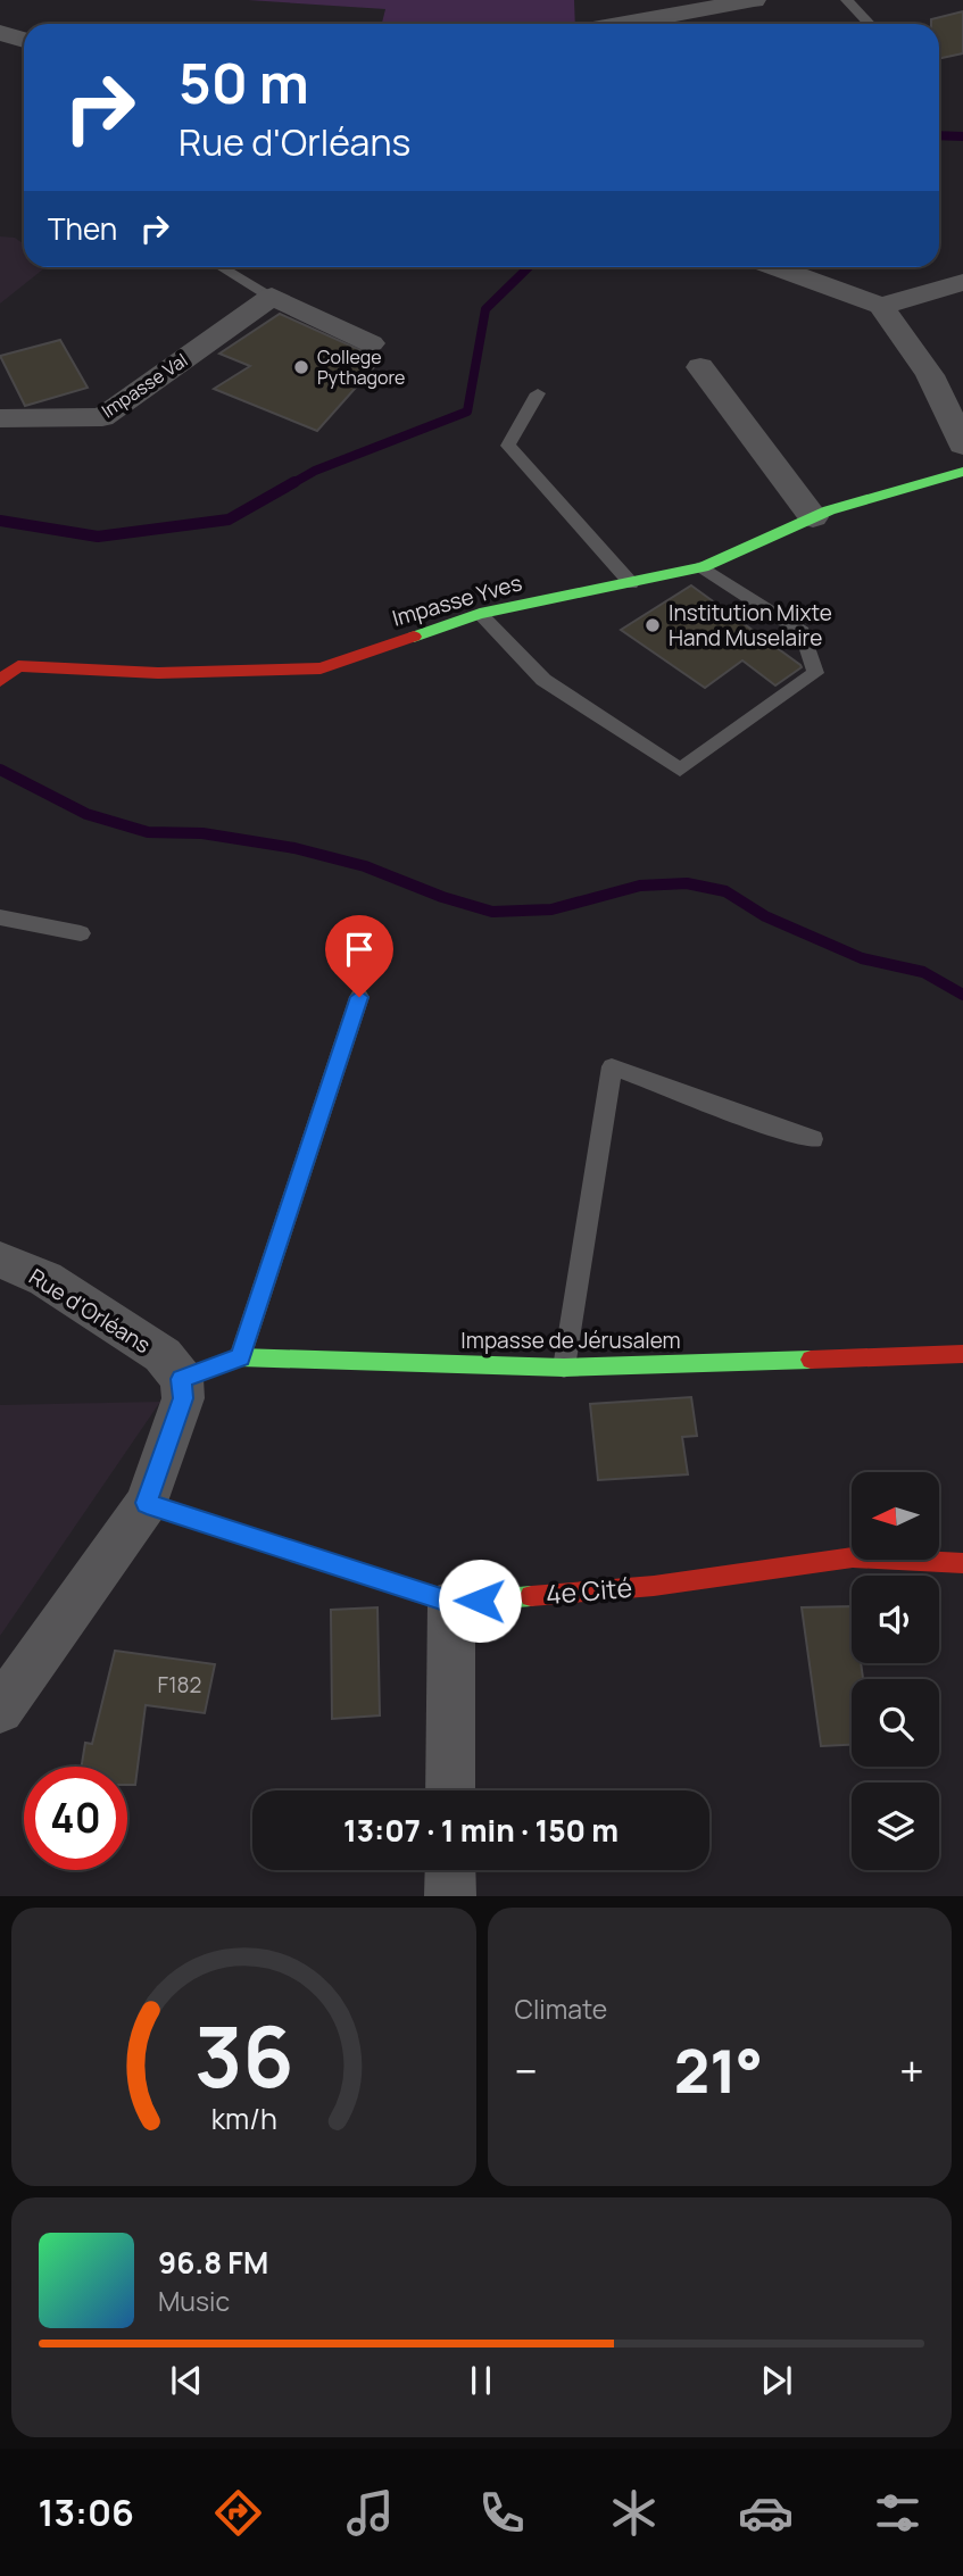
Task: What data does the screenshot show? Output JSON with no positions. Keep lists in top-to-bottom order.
{
  "streets": {
    "street": [
      "Impasse Val",
      "Impasse Yves",
      "Rue d'Orléans",
      "Impasse de Jérusalem",
      "4e Cité"
    ]
  },
  "crossings": [
    ["Rue d'Orléans", "Impasse de Jérusalem"]
  ],
  "places": ["College Pythagore", "Institution Mixte Hand Muselaire"],
  "house_numbers": ["F182"],
  "north": "left",
  "page": {
    "turn": ["50 m", "Rue d'Orléans"],
    "then": "Then",
    "limit": "40",
    "trip": "13:07 · 1 min · 150 m",
    "tile": "Climate",
    "heat": ["−", "21°", "+"],
    "song": ["96.8 FM", "Music"],
    "tabs": "13:06",
    "gauge": ["36", "km/h"]
  }
}
